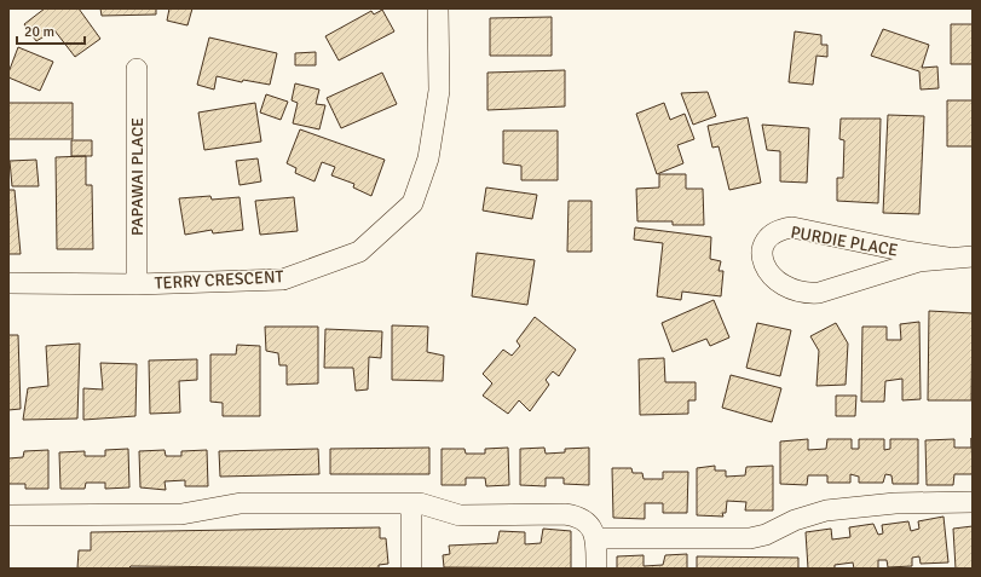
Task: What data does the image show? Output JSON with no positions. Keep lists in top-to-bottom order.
{
  "streets": {
    "street": ["PAPAWAI PLACE", "PURDIE PLACE", "TERRY CRESCENT"]
  },
  "crossings": [
    ["PAPAWAI PLACE", "TERRY CRESCENT"]
  ],
  "scale_bar": "20 m"
}
